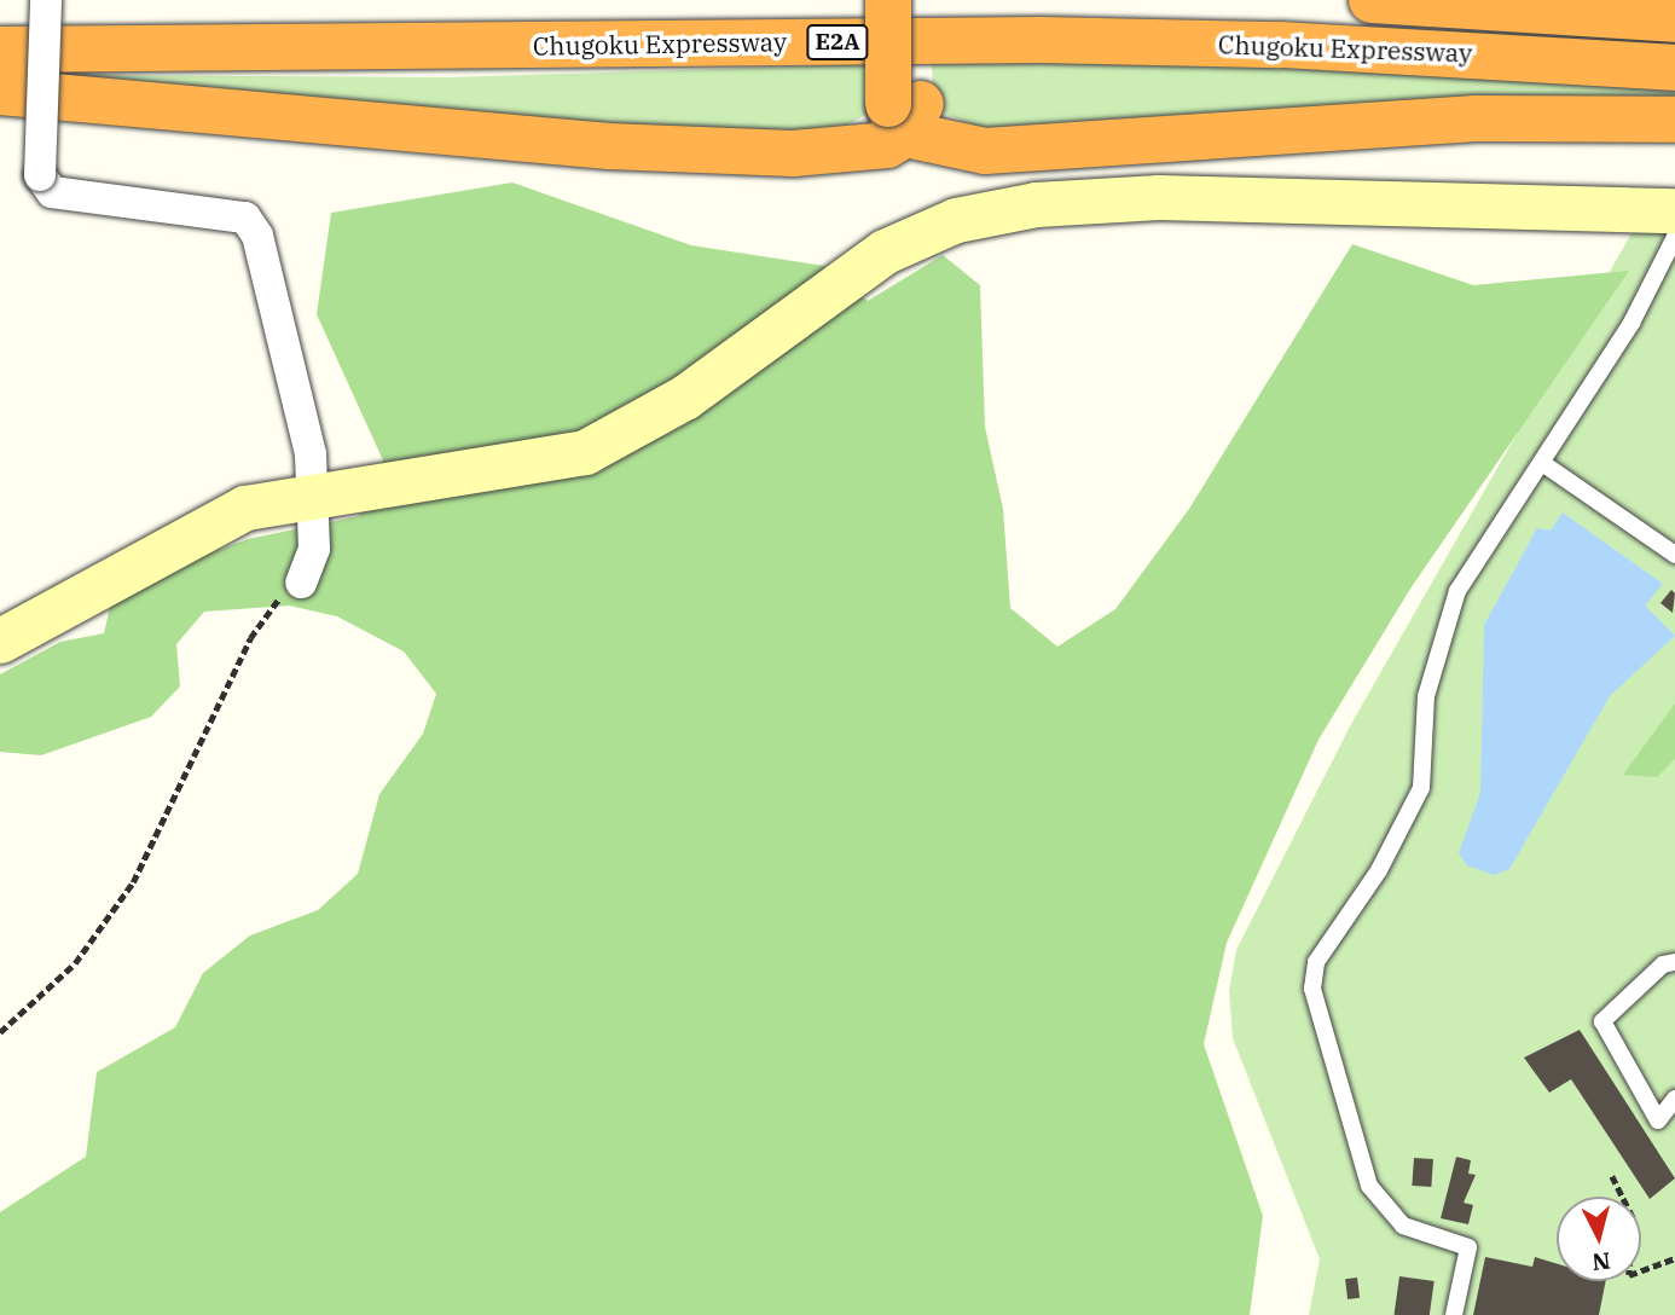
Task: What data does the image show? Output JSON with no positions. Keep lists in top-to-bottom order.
{
  "streets": {
    "highway": ["E2A", "Chugoku Expressway"]
  },
  "north": "bottom"
}
